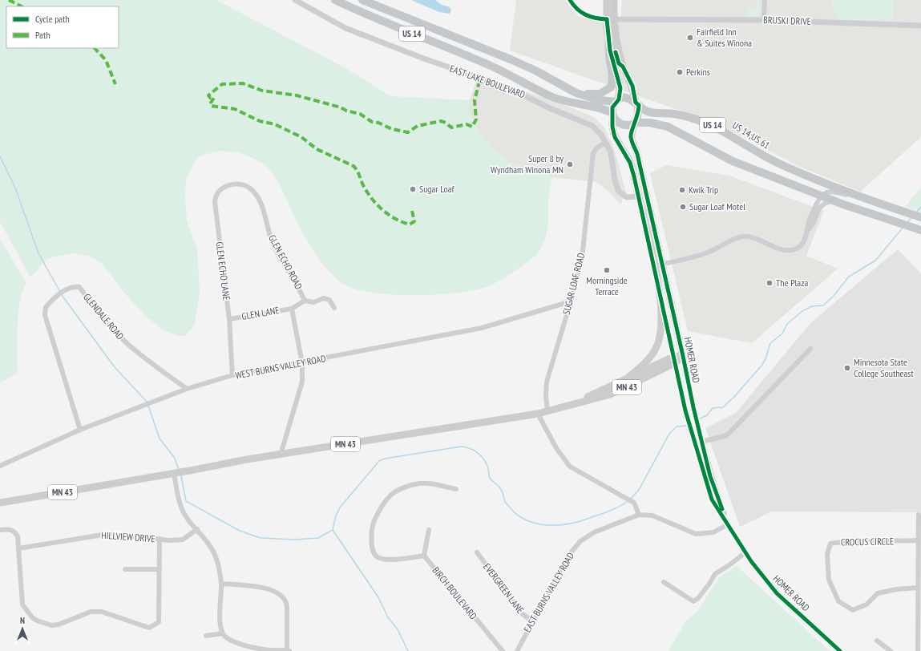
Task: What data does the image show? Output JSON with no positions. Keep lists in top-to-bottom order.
{
  "streets": {
    "highway": ["US 14", "US 14;US 61"],
    "main road": ["HOMER ROAD", "MN 43"],
    "street": [
      "BRUSKI DRIVE",
      "EAST LAKE BOULEVARD",
      "GLEN ECHO ROAD",
      "GLEN ECHO LANE",
      "SUGAR LOAF ROAD",
      "GLEN LANE",
      "GLENDALE ROAD",
      "WEST BURNS VALLEY ROAD",
      "HILLVIEW DRIVE",
      "CROCUS CIRCLE",
      "EVERGREEN LANE",
      "EAST BURNS VALLEY ROAD",
      "BIRCH BOULEVARD"
    ]
  },
  "crossings": [
    ["US 14", "US 14;US 61"],
    ["US 14", "HOMER ROAD"],
    ["US 14", "MN 43"],
    ["EAST LAKE BOULEVARD", "SUGAR LOAF ROAD"],
    ["EAST LAKE BOULEVARD", "HOMER ROAD"],
    ["EAST LAKE BOULEVARD", "MN 43"],
    ["US 14;US 61", "HOMER ROAD"],
    ["US 14;US 61", "MN 43"],
    ["GLEN ECHO ROAD", "GLEN ECHO LANE"],
    ["GLEN ECHO ROAD", "GLEN LANE"],
    ["GLEN ECHO LANE", "GLEN LANE"],
    ["GLEN ECHO LANE", "WEST BURNS VALLEY ROAD"],
    ["SUGAR LOAF ROAD", "WEST BURNS VALLEY ROAD"],
    ["SUGAR LOAF ROAD", "MN 43"],
    ["GLENDALE ROAD", "WEST BURNS VALLEY ROAD"],
    ["HOMER ROAD", "MN 43"],
    ["EVERGREEN LANE", "EAST BURNS VALLEY ROAD"]
  ],
  "places": [
    "Fairfield Inn & Suites Winona",
    "Perkins",
    "Super 8 by Wyndham Winona MN",
    "Sugar Loaf",
    "Kwik Trip",
    "Sugar Loaf Motel",
    "Morningside Terrace",
    "The Plaza",
    "Minnesota State College Southeast"
  ],
  "legend": ["Cycle path", "Path"],
  "north": "top"
}
